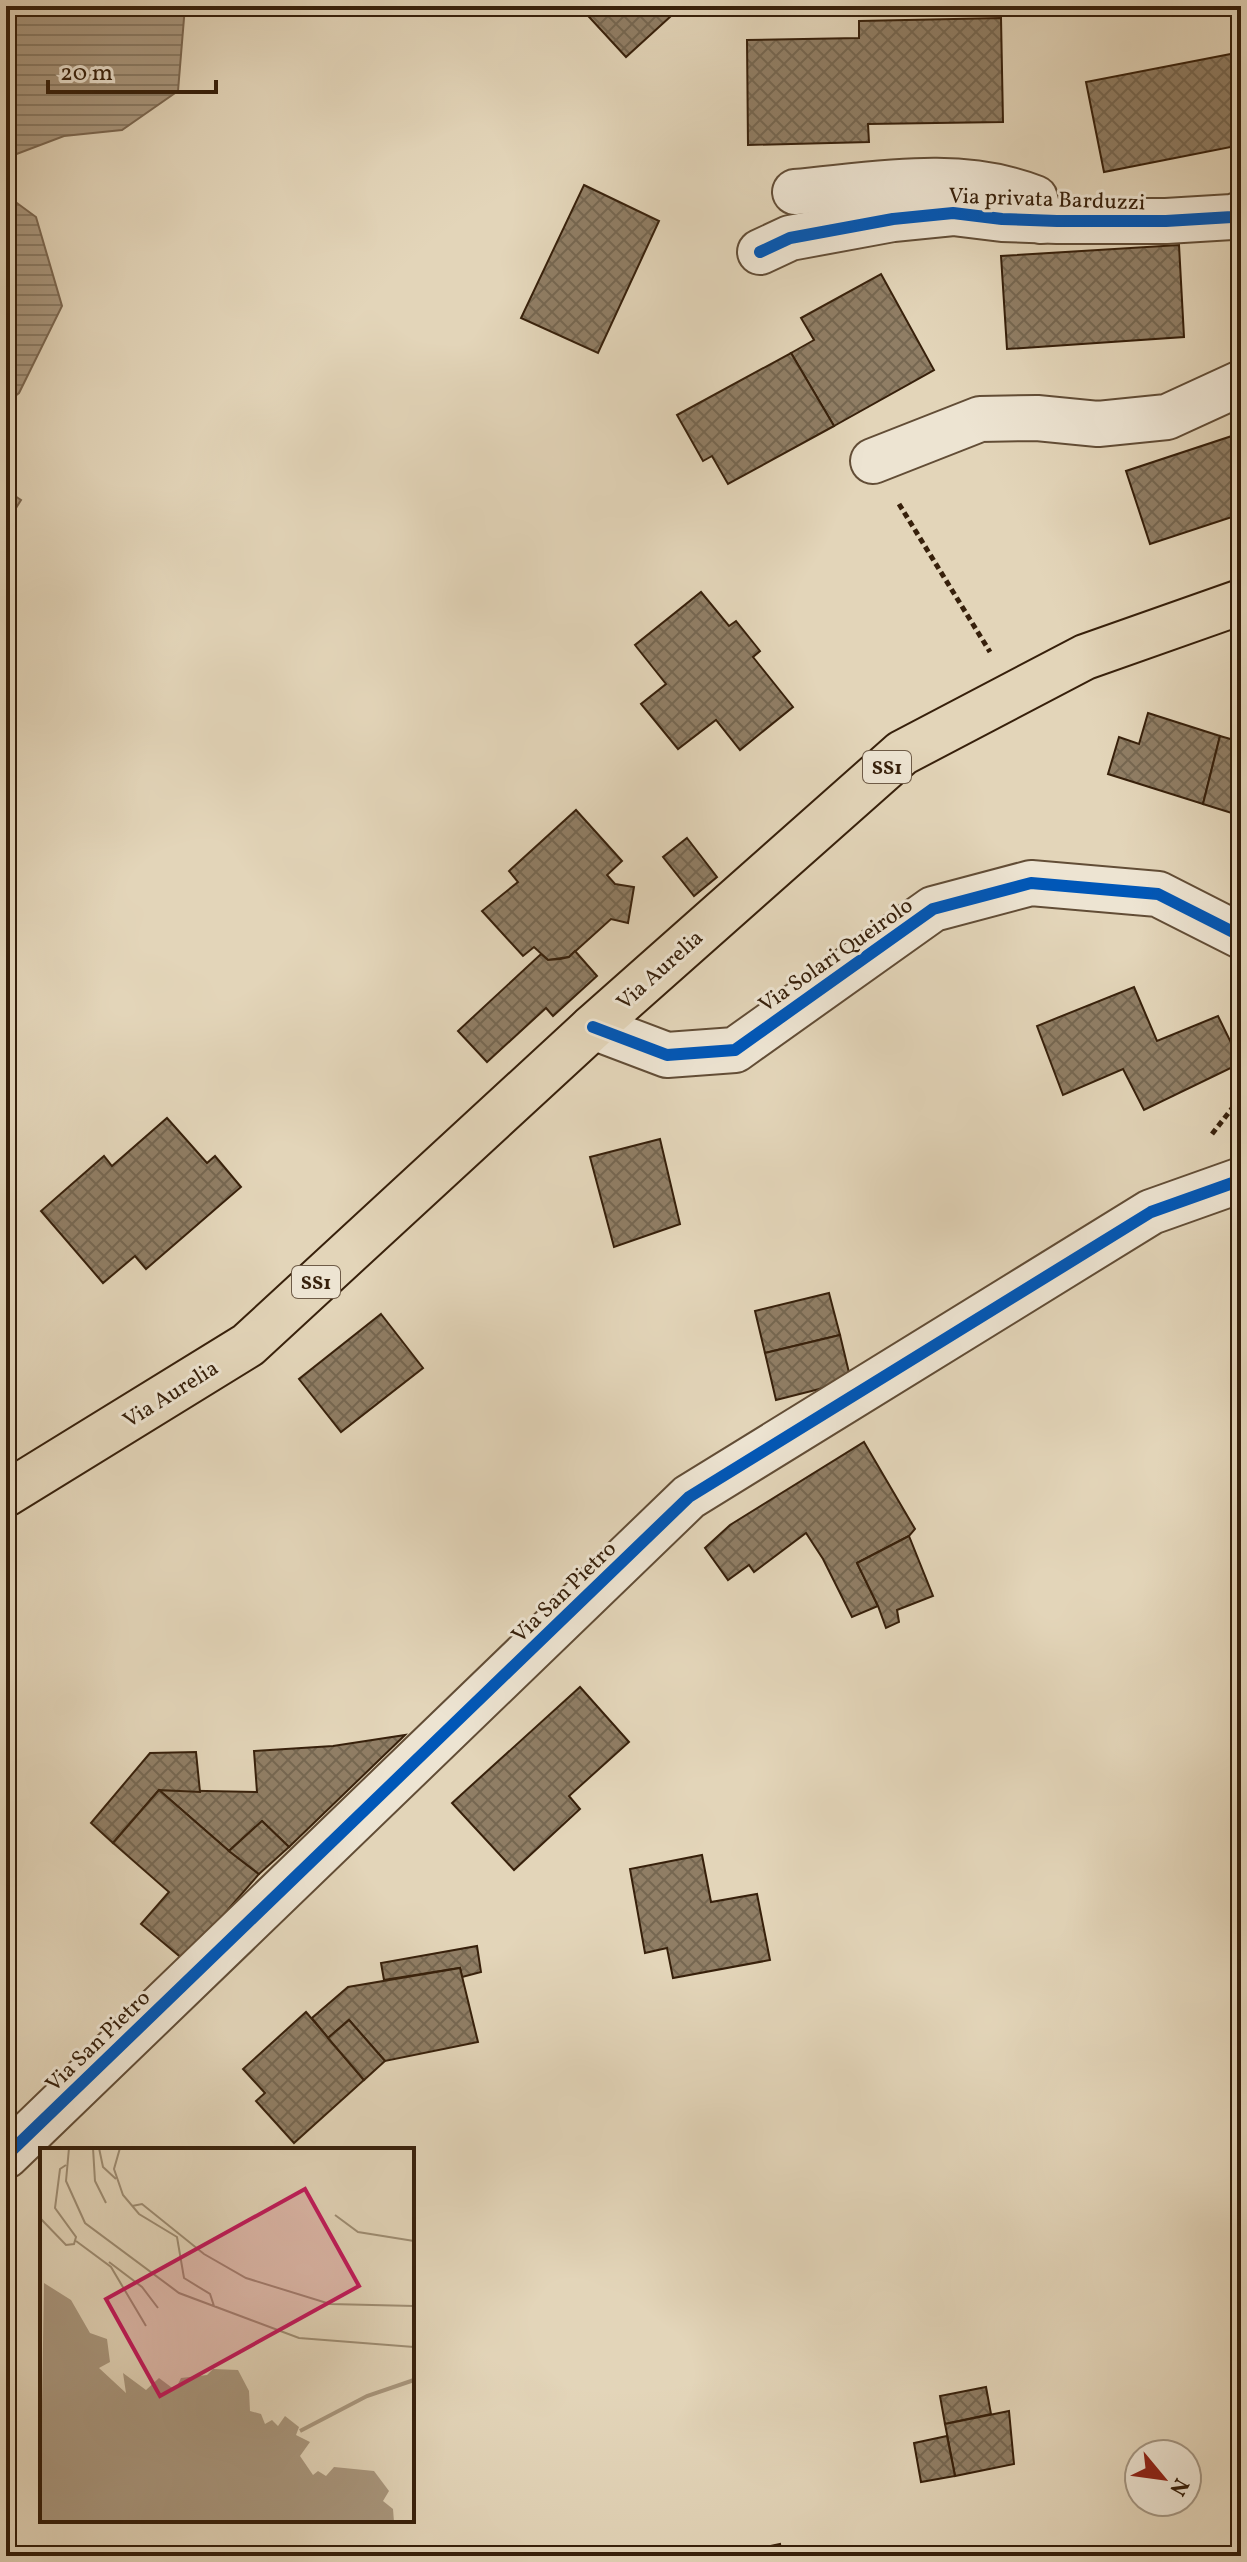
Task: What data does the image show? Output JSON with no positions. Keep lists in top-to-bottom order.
{
  "streets": {
    "main road": ["SS1", "Via Aurelia"],
    "street": ["Via privata Barduzzi", "Via Solari Queirolo", "Via San Pietro"]
  },
  "crossings": [
    ["Via Solari Queirolo", "Via Aurelia"]
  ],
  "scale_bar": "20 m",
  "north": "bottom right"
}
